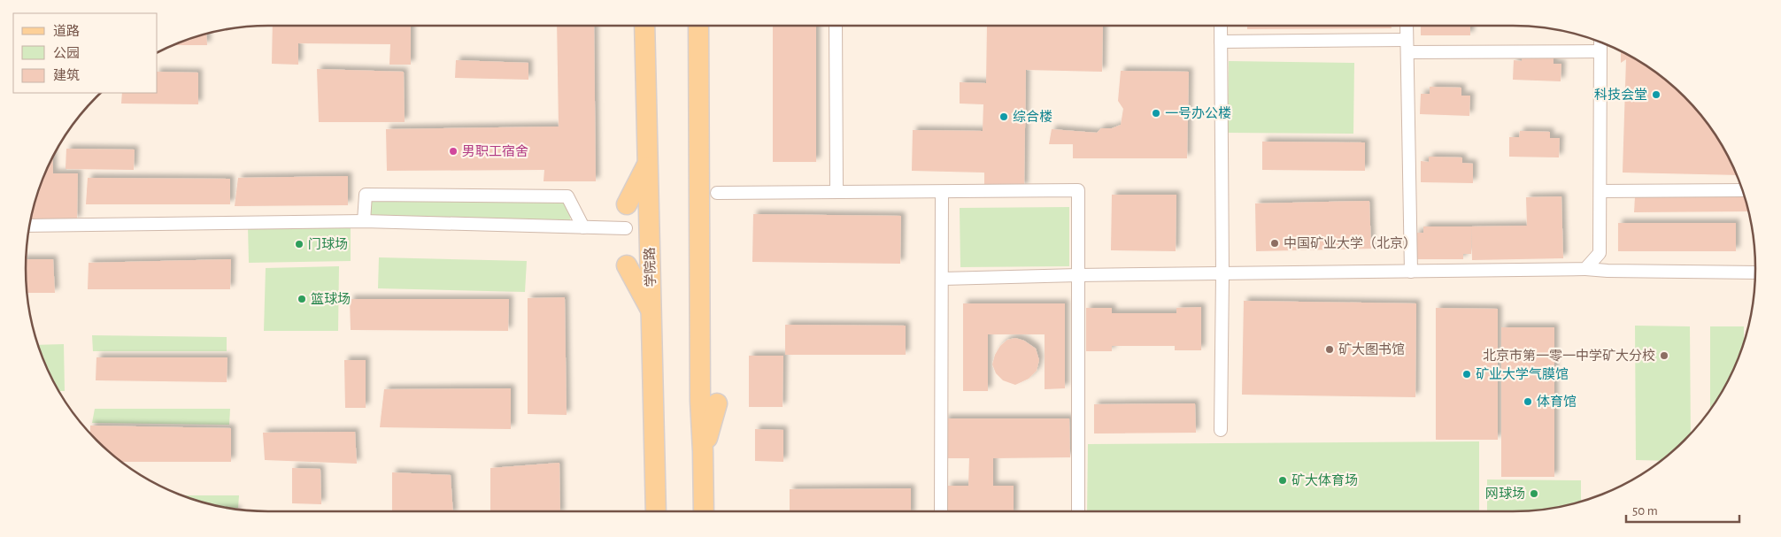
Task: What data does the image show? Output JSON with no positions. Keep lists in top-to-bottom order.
{
  "streets": {
    "main road": ["学院路"]
  },
  "places": [
    "科技会堂",
    "一号办公楼",
    "综合楼",
    "男职工宿舍",
    "中国矿业大学（北京）",
    "门球场",
    "篮球场",
    "矿大图书馆",
    "北京市第一零一中学矿大分校",
    "矿业大学气膜馆",
    "体育馆",
    "矿大体育场",
    "网球场"
  ],
  "legend": ["道路", "公园", "建筑"],
  "scale_bar": "50 m"
}
